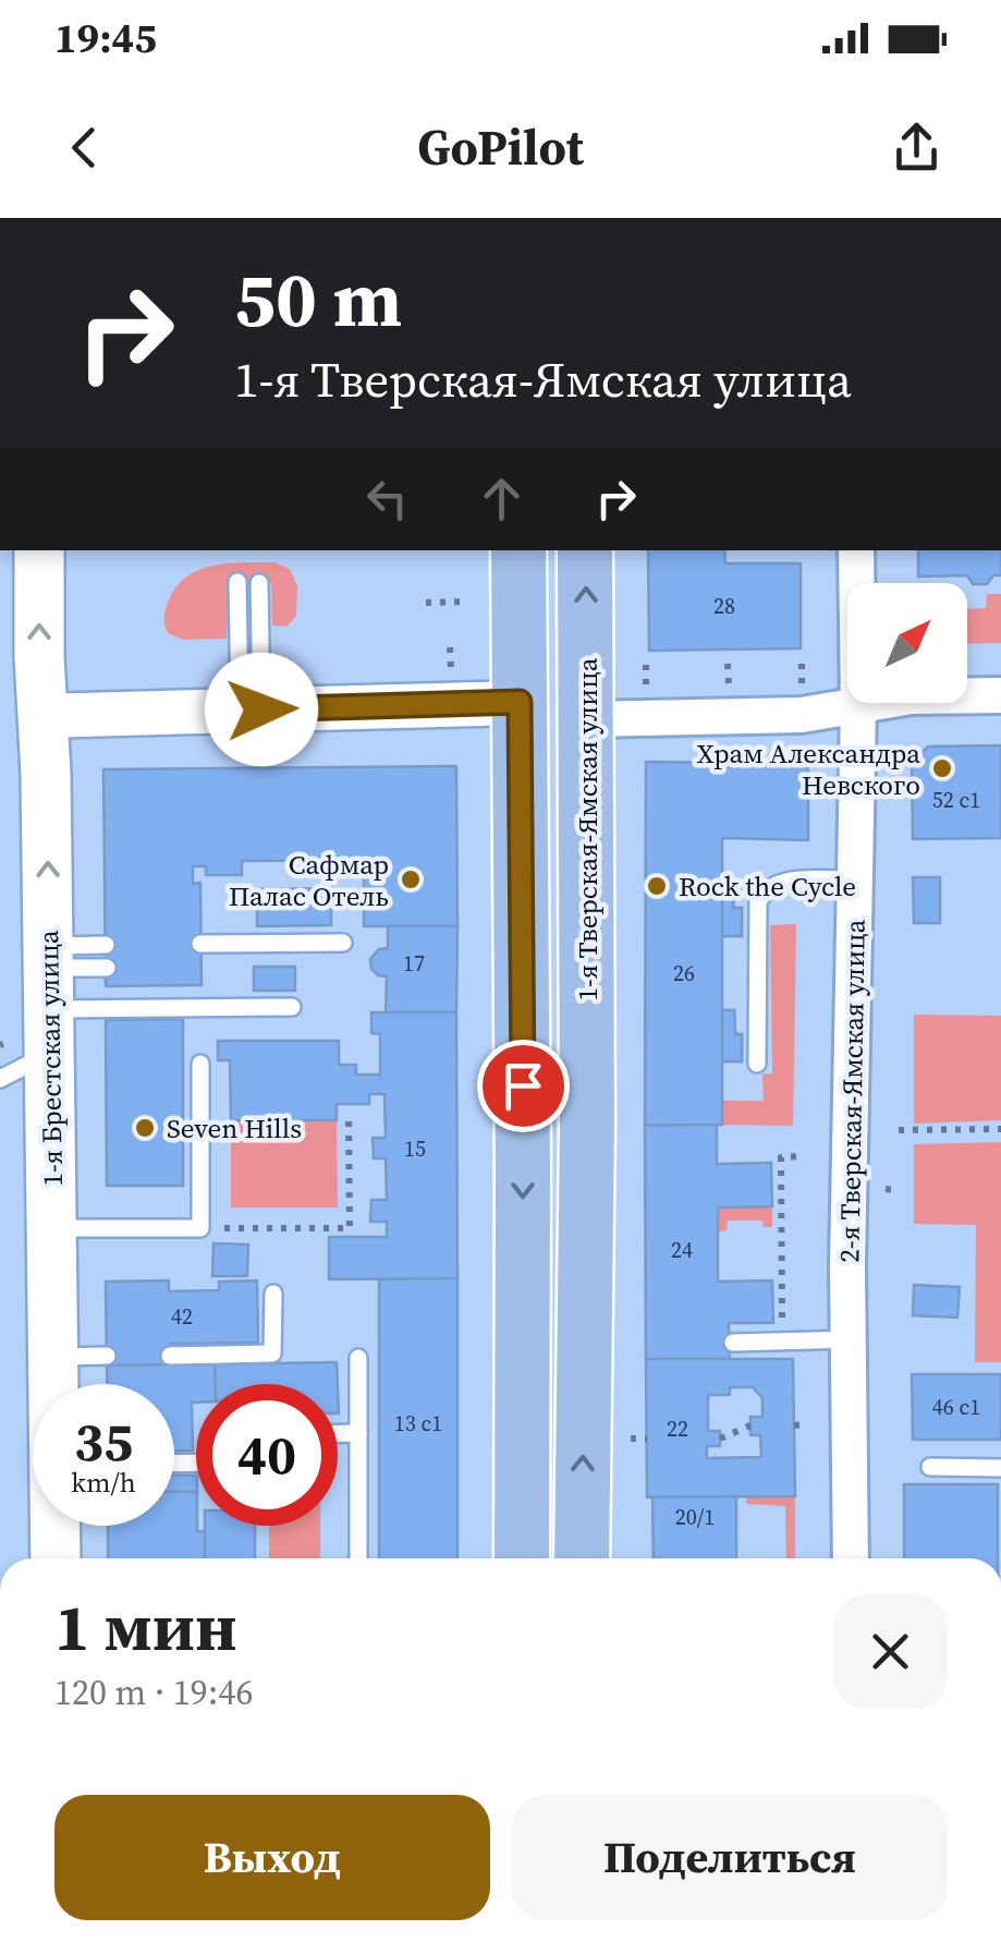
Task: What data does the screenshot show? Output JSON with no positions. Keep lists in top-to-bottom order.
{
  "streets": {
    "main road": ["1-я Тверская-Ямская улица", "1-я Брестская улица"],
    "street": ["2-я Тверская-Ямская улица"]
  },
  "one_way": ["1-я Брестская улица"],
  "places": [
    "Храм Александра Невского",
    "Сафмар Палас Отель",
    "Rock the Cycle",
    "Seven Hills"
  ],
  "house_numbers": [
    "28",
    "52 с1",
    "17",
    "26",
    "15",
    "24",
    "42",
    "46 с1",
    "13 с1",
    "22",
    "20/1"
  ],
  "north": "top right",
  "page": {
    "status": "19:45",
    "header": "GoPilot",
    "turn": ["50 m", "1-я Тверская-Ямская улица"],
    "speed": "35 km/h",
    "limit": "40",
    "heading": ["1 мин", "120 m · 19:46"],
    "buttons": ["Выход", "Поделиться"]
  }
}
